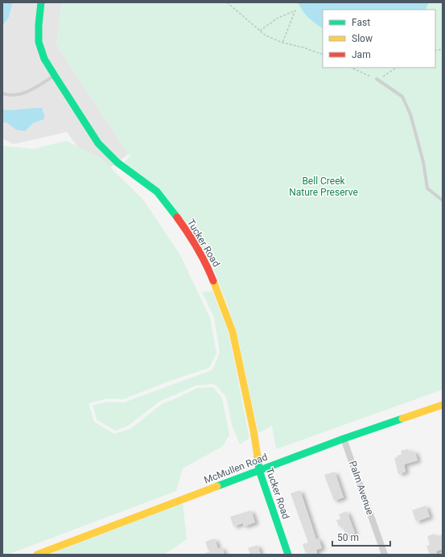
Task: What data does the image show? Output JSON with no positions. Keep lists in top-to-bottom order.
{
  "streets": {
    "street": ["Tucker Road", "McMullen Road", "Palm Avenue"]
  },
  "crossings": [
    ["Tucker Road", "McMullen Road"],
    ["McMullen Road", "Palm Avenue"]
  ],
  "parks": ["Bell Creek Nature Preserve"],
  "legend": ["Fast", "Slow", "Jam"],
  "scale_bar": "50 m"
}
